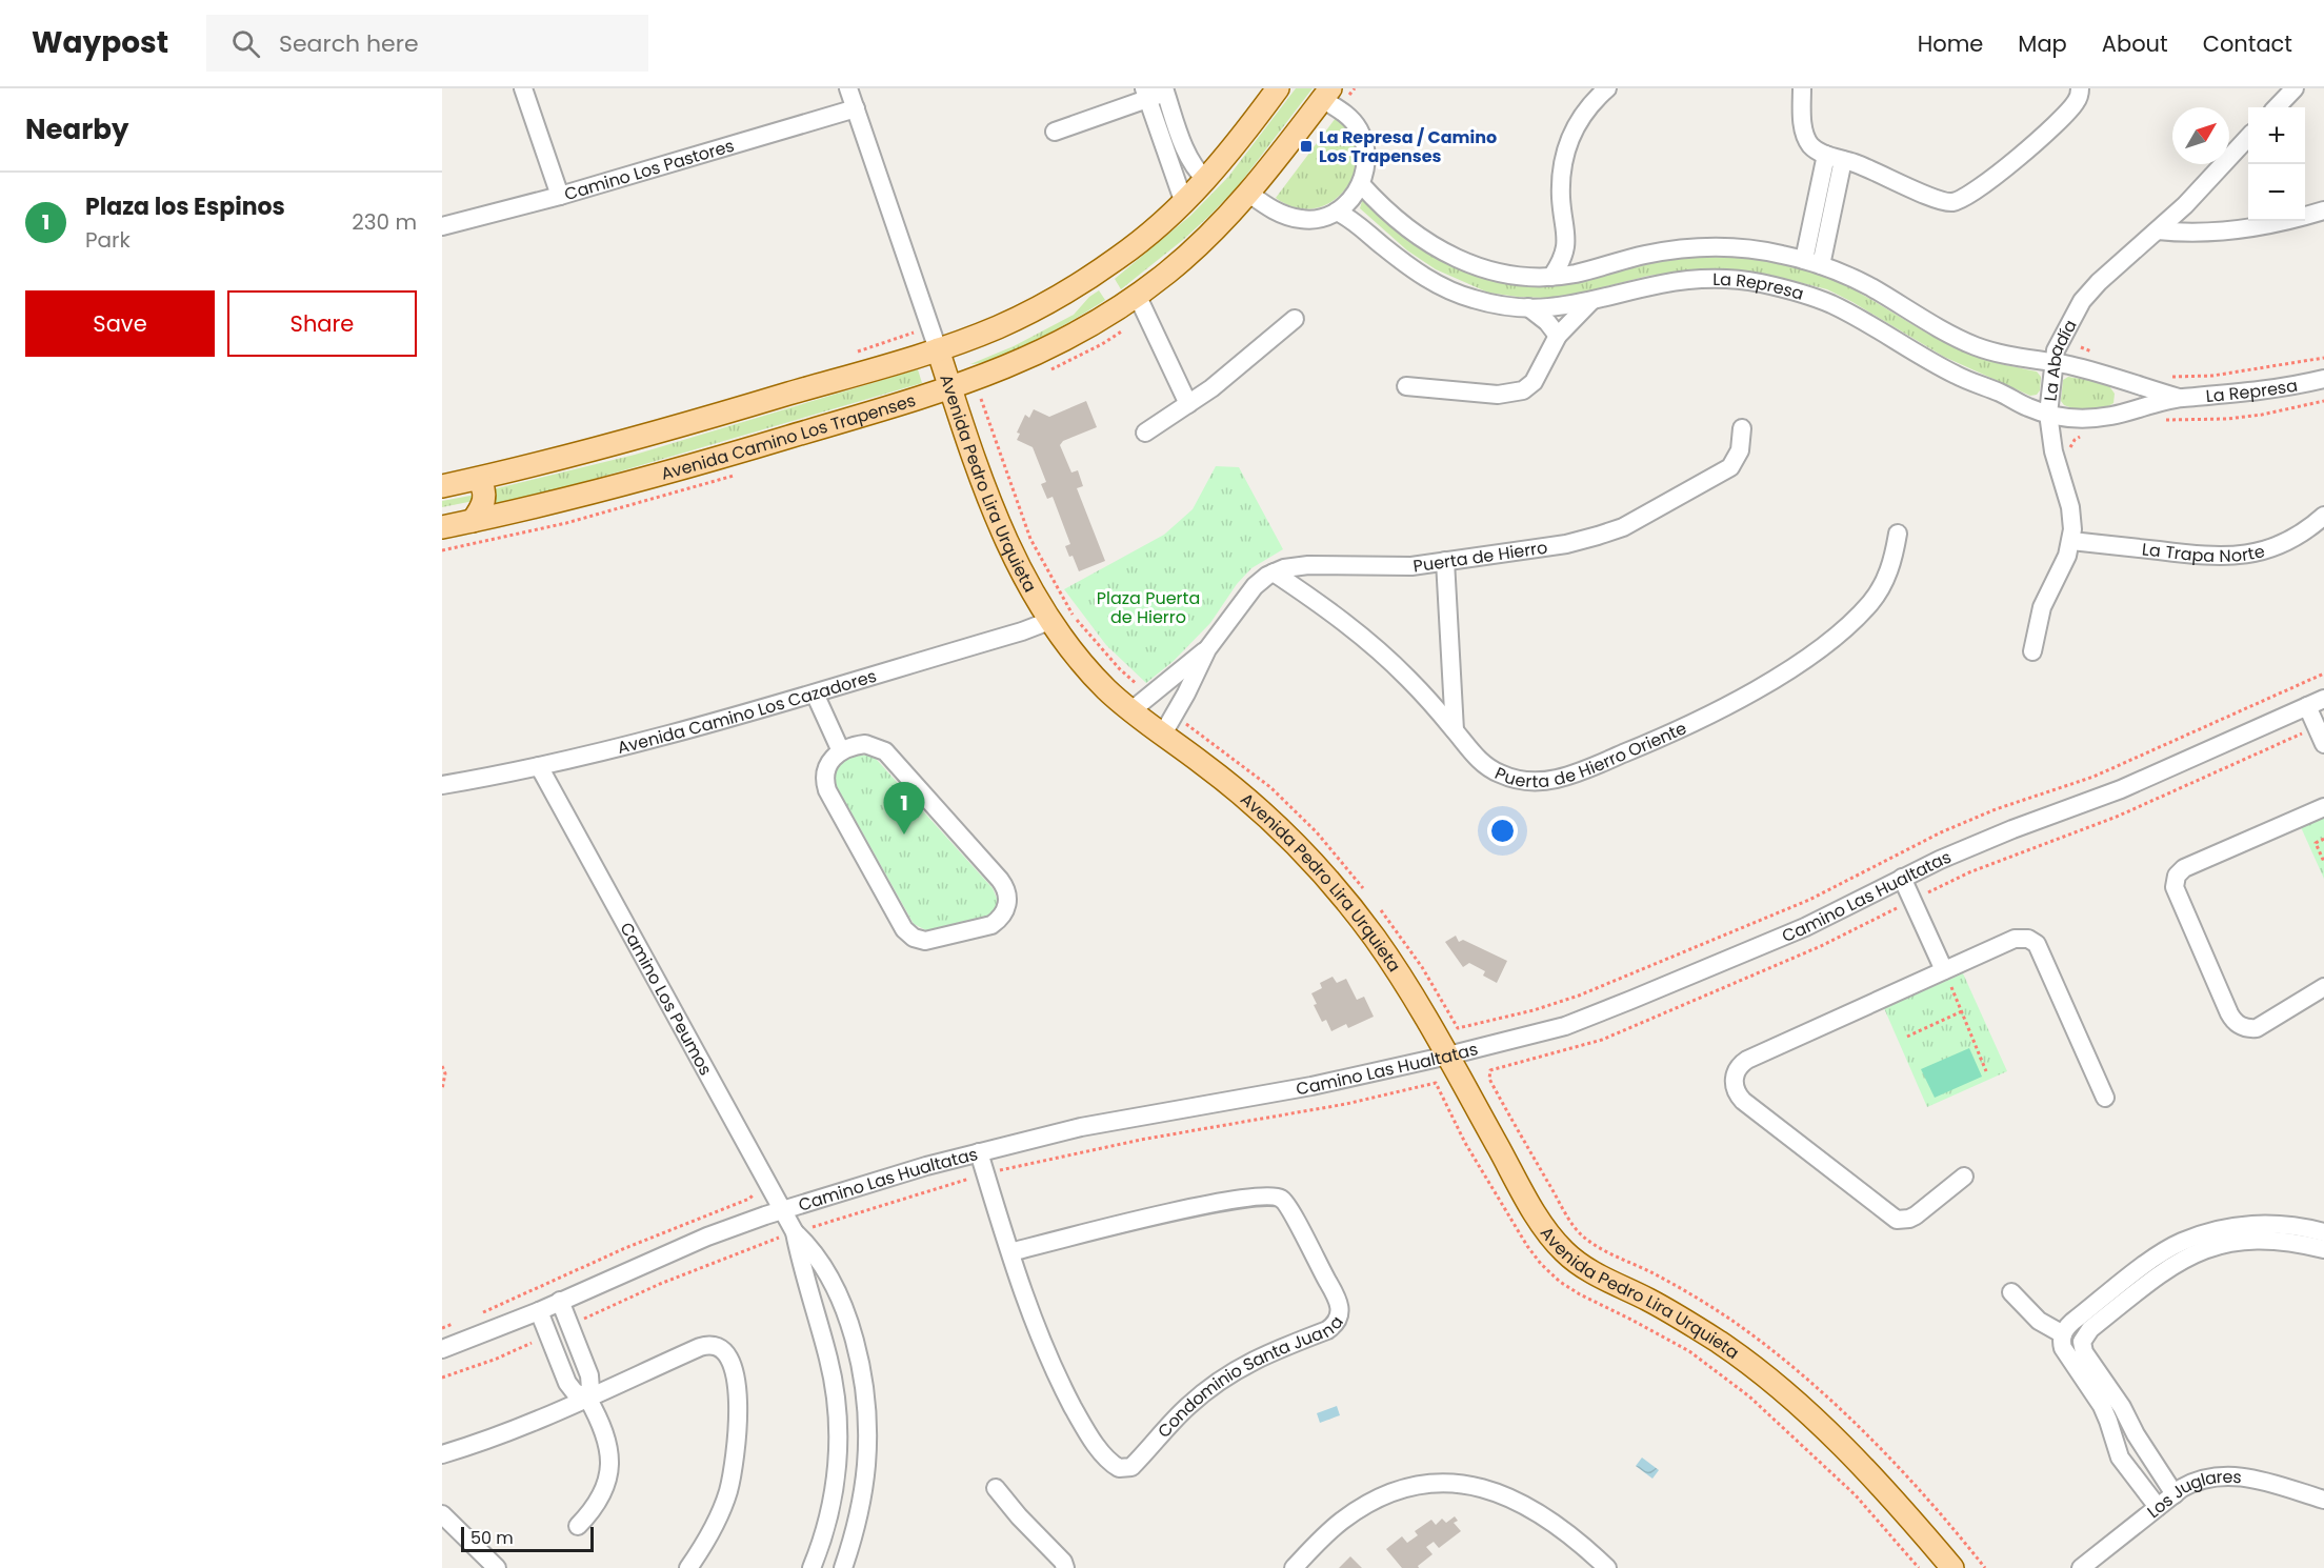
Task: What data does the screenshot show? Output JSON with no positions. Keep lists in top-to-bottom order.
{
  "streets": {
    "main road": ["Avenida Camino Los Trapenses", "Avenida Pedro Lira Urquieta"],
    "street": [
      "Camino Los Pastores",
      "La Represa",
      "La Abadía",
      "La Trapa Norte",
      "Puerta de Hierro",
      "Avenida Camino Los Cazadores",
      "Puerta de Hierro Oriente",
      "Camino Las Hualtatas",
      "Camino Los Peumos",
      "Condominio Santa Juana",
      "Los Juglares"
    ]
  },
  "crossings": [
    ["Camino Los Pastores", "Avenida Pedro Lira Urquieta"],
    ["La Represa", "La Abadía"],
    ["La Abadía", "La Trapa Norte"],
    ["Avenida Camino Los Trapenses", "Avenida Pedro Lira Urquieta"],
    ["Avenida Pedro Lira Urquieta", "Puerta de Hierro"],
    ["Avenida Pedro Lira Urquieta", "Avenida Camino Los Cazadores"],
    ["Avenida Pedro Lira Urquieta", "Camino Las Hualtatas"],
    ["Puerta de Hierro", "Puerta de Hierro Oriente"],
    ["Avenida Camino Los Cazadores", "Camino Los Peumos"],
    ["Camino Las Hualtatas", "Camino Los Peumos"],
    ["Camino Las Hualtatas", "Condominio Santa Juana"]
  ],
  "parks": ["Plaza Puerta de Hierro"],
  "places": {
    "transit": ["La Represa / Camino Los Trapenses"]
  },
  "scale_bar": "50 m",
  "north": "top right",
  "page": {
    "header": "Waypost",
    "search": "Search here",
    "nav": [
      "Home",
      "Map",
      "About",
      "Contact"
    ],
    "heading": "Nearby",
    "map_buttons": ["+", "−"],
    "list": [
      {
        "mark": "1",
        "name": "Plaza los Espinos",
        "note": "Park",
        "value": "230 m"
      }
    ],
    "buttons": ["Save", "Share"],
    "pins": "1",
    "scale": "50 m"
  }
}
